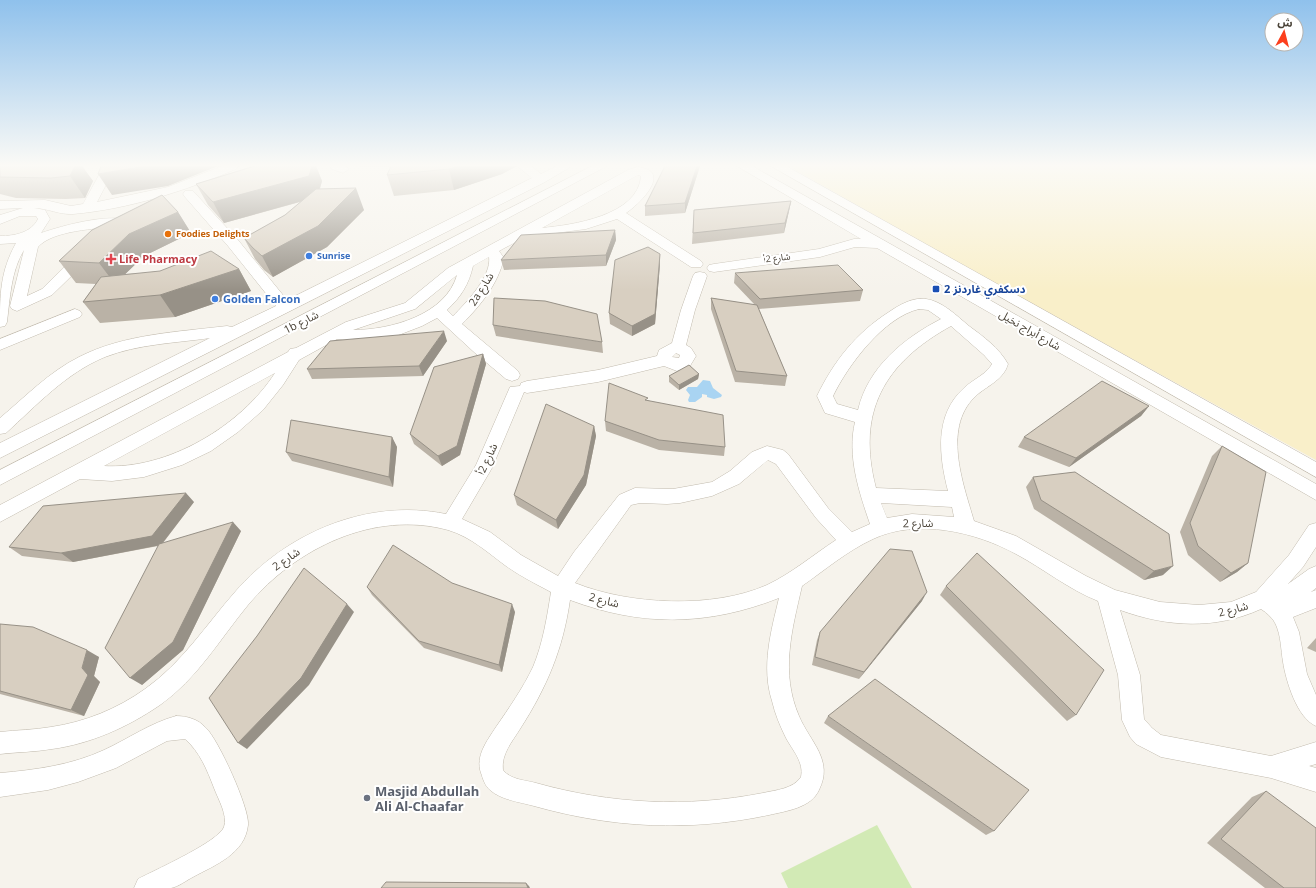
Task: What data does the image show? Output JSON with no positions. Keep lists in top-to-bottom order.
{
  "streets": {
    "street": [
      "شارع 2أ",
      "2a شارع",
      "1b شارع",
      "شارع أبراج نخيل",
      "شارع 2"
    ]
  },
  "crossings": [
    ["شارع 2أ", "شارع أبراج نخيل"],
    ["شارع 2أ", "شارع 2"]
  ],
  "places": {
    "other": [
      "Foodies Delights",
      "Sunrise",
      "Golden Falcon",
      "Masjid Abdullah Ali Al-Chaafar"
    ],
    "health": ["Life Pharmacy"],
    "transit": ["دسكفري غاردنز 2"]
  },
  "north": "top"
}
